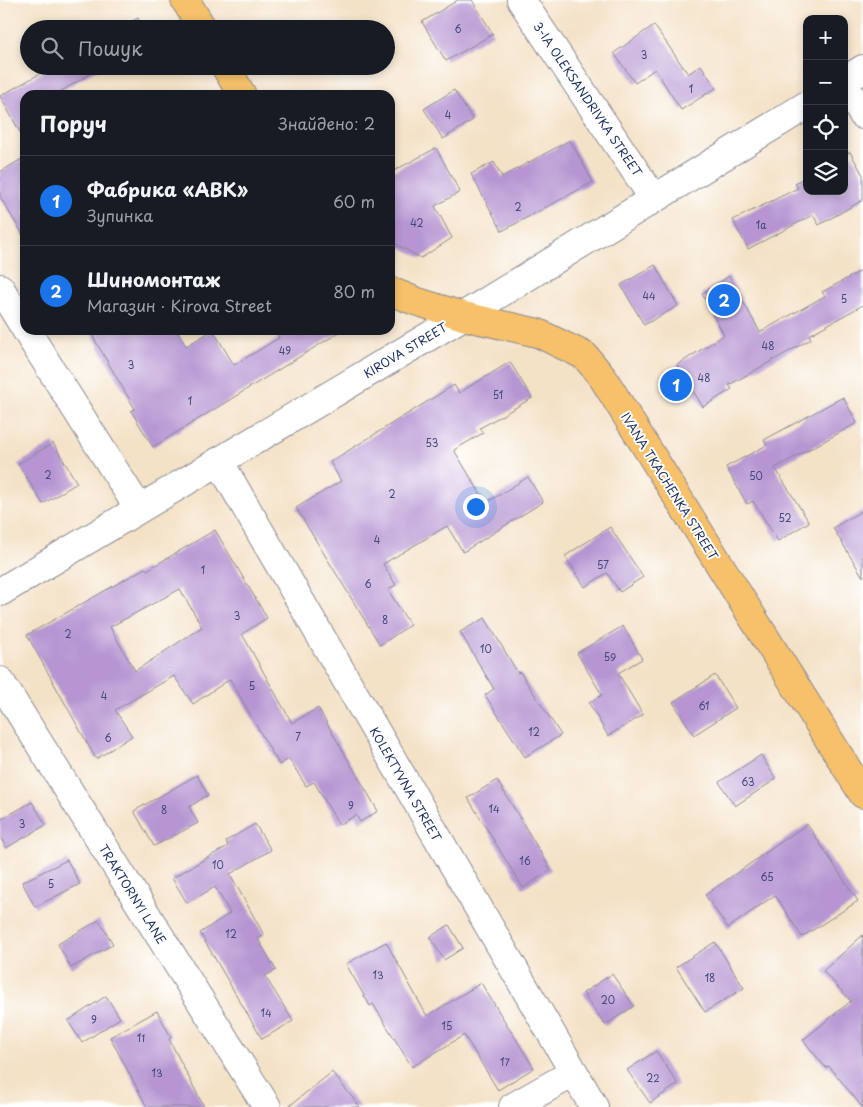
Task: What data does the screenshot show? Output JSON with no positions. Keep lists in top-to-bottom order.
{
  "streets": {
    "main road": ["IVANA TKACHENKA STREET"],
    "street": [
      "3-IA OLEKSANDRIVKA STREET",
      "KIROVA STREET",
      "KOLEKTYVNA STREET",
      "TRAKTORNYI LANE"
    ]
  },
  "crossings": [
    ["3-IA OLEKSANDRIVKA STREET", "KIROVA STREET"],
    ["KIROVA STREET", "IVANA TKACHENKA STREET"],
    ["KIROVA STREET", "KOLEKTYVNA STREET"]
  ],
  "house_numbers": [
    "6",
    "3",
    "1",
    "4",
    "2",
    "42",
    "1а",
    "44",
    "5",
    "48",
    "49",
    "3",
    "48",
    "51",
    "1",
    "53",
    "2",
    "50",
    "2",
    "52",
    "4",
    "57",
    "1",
    "6",
    "3",
    "8",
    "2",
    "10",
    "59",
    "5",
    "4",
    "61",
    "12",
    "7",
    "6",
    "63",
    "9",
    "14",
    "8",
    "3",
    "16",
    "10",
    "65",
    "5",
    "12",
    "13",
    "18",
    "20",
    "14",
    "9",
    "15",
    "11",
    "17",
    "13",
    "22"
  ],
  "page": {
    "map_buttons": ["+", "−"],
    "search": "Пошук",
    "heading": ["Поруч", "Знайдено: 2"],
    "list": [
      {
        "mark": "1",
        "name": "Фабрика «АВК»",
        "note": "Зупинка",
        "value": "60 m"
      },
      {
        "mark": "2",
        "name": "Шиномонтаж",
        "note": "Магазин · Kirova Street",
        "value": "80 m"
      }
    ],
    "pins": ["2", "1"]
  }
}
